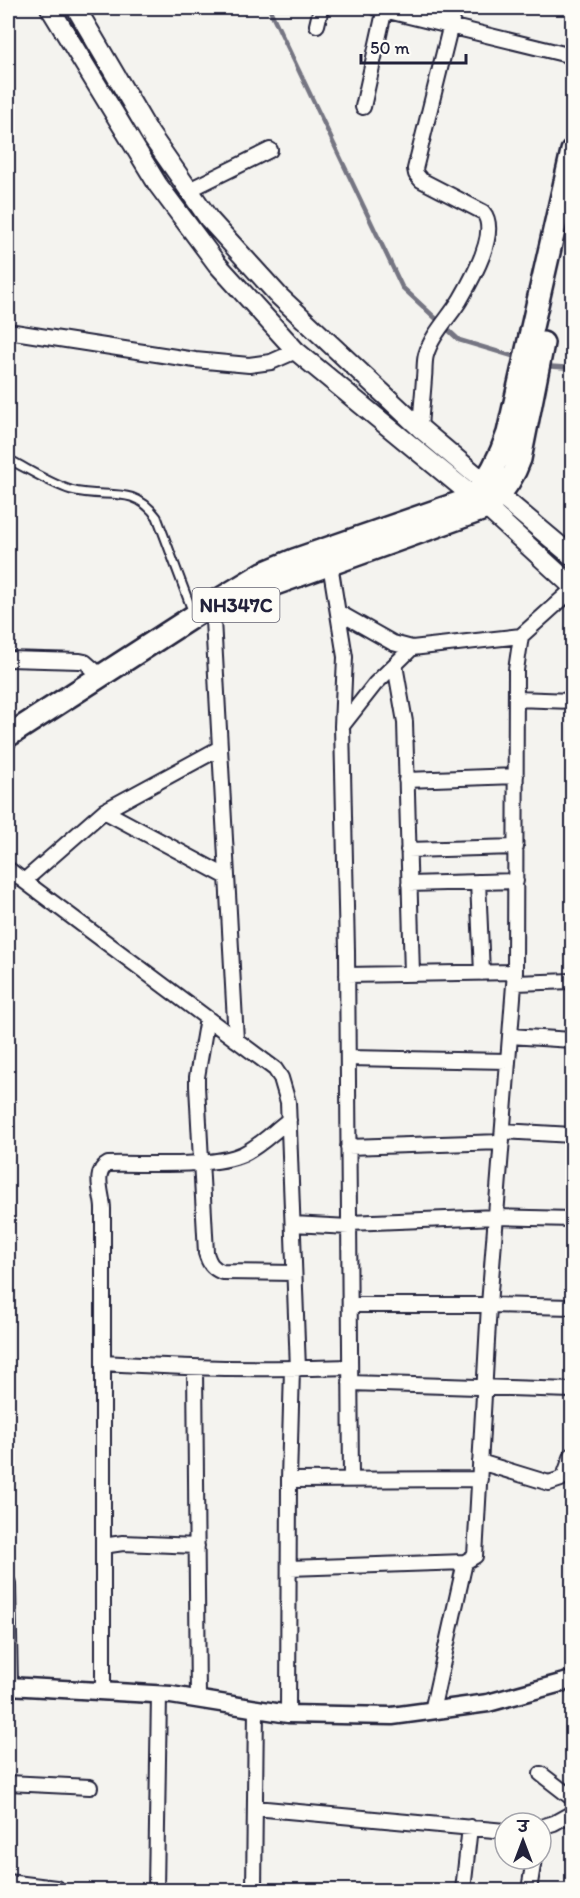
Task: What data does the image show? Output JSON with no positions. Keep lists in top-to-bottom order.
{
  "streets": {
    "highway": ["NH347C"]
  },
  "scale_bar": "50 m",
  "north": "top"
}
